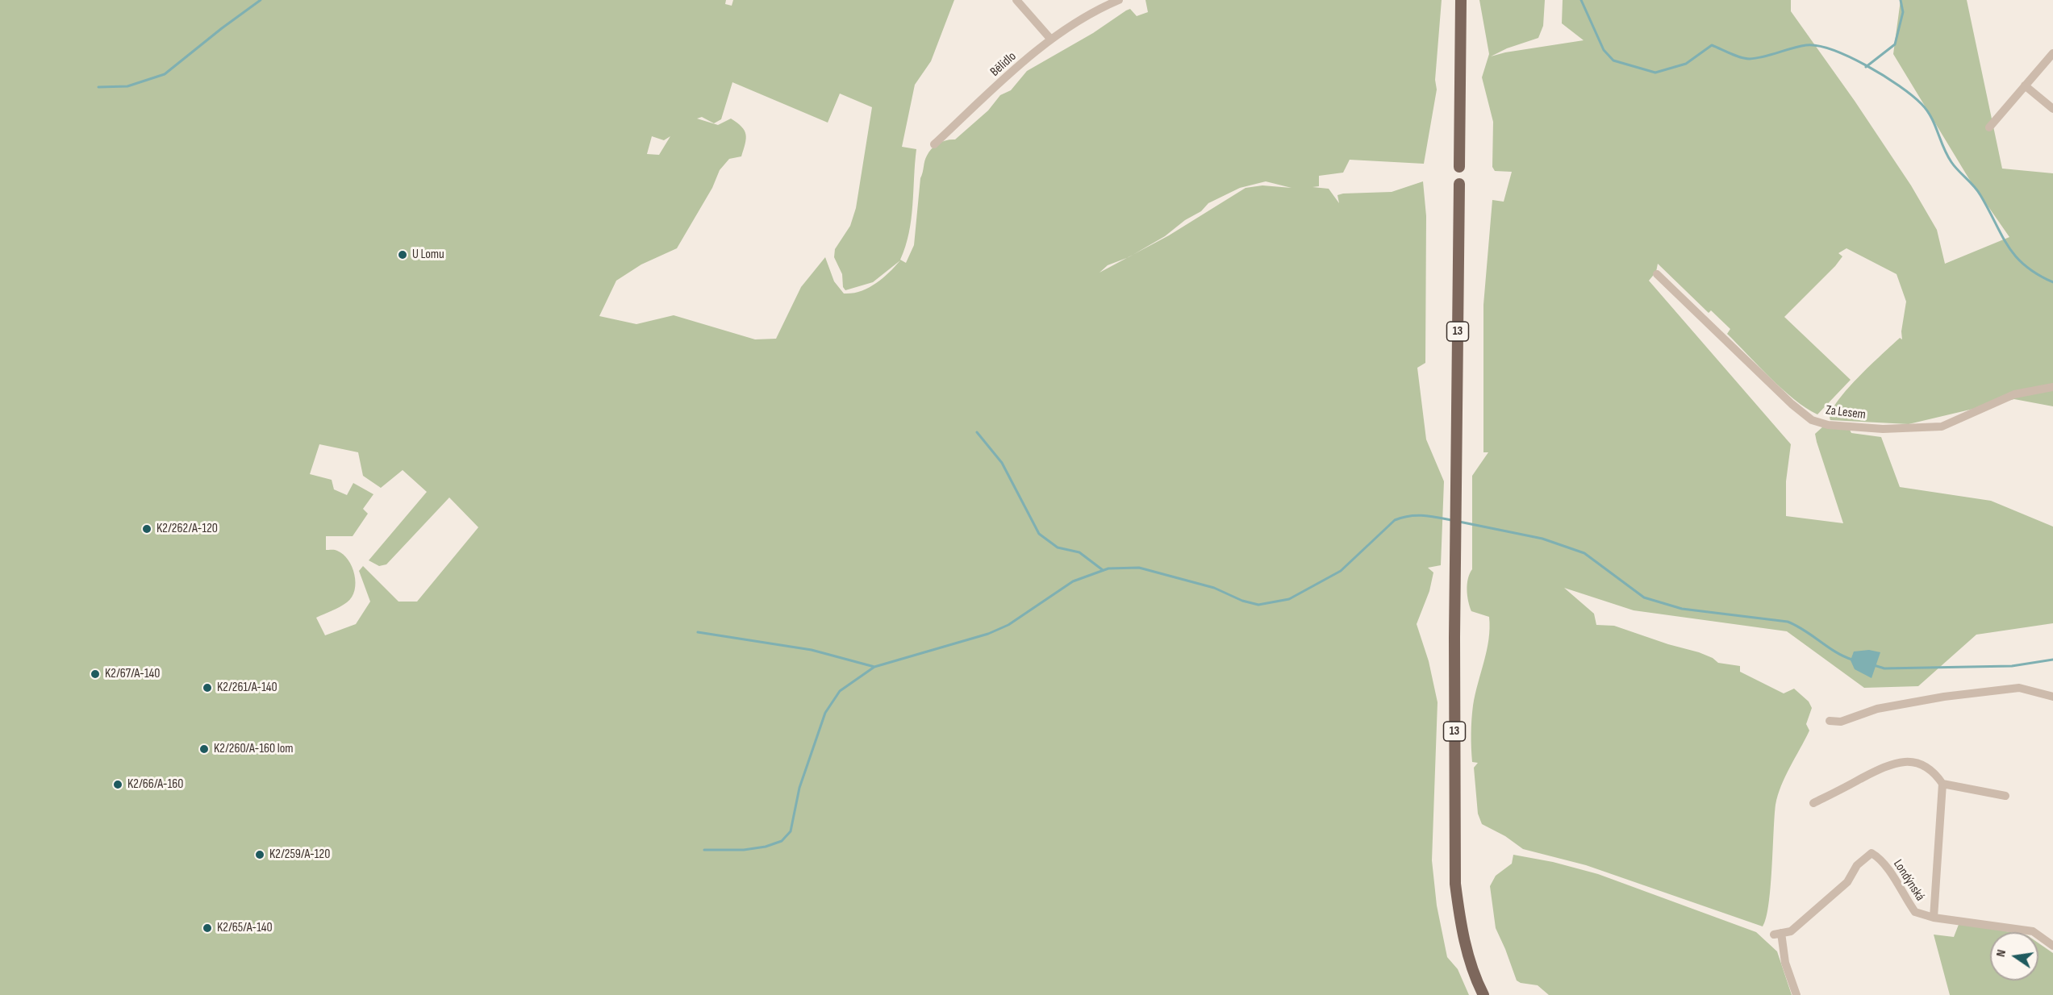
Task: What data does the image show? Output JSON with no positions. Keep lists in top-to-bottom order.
{
  "streets": {
    "main road": ["13"],
    "street": ["Bělidlo", "Za Lesem", "Londýnská"]
  },
  "places": [
    "U Lomu",
    "K2/262/A-120",
    "K2/67/A-140",
    "K2/261/A-140",
    "K2/260/A-160 lom",
    "K2/66/A-160",
    "K2/259/A-120",
    "K2/65/A-140"
  ],
  "north": "left"
}
